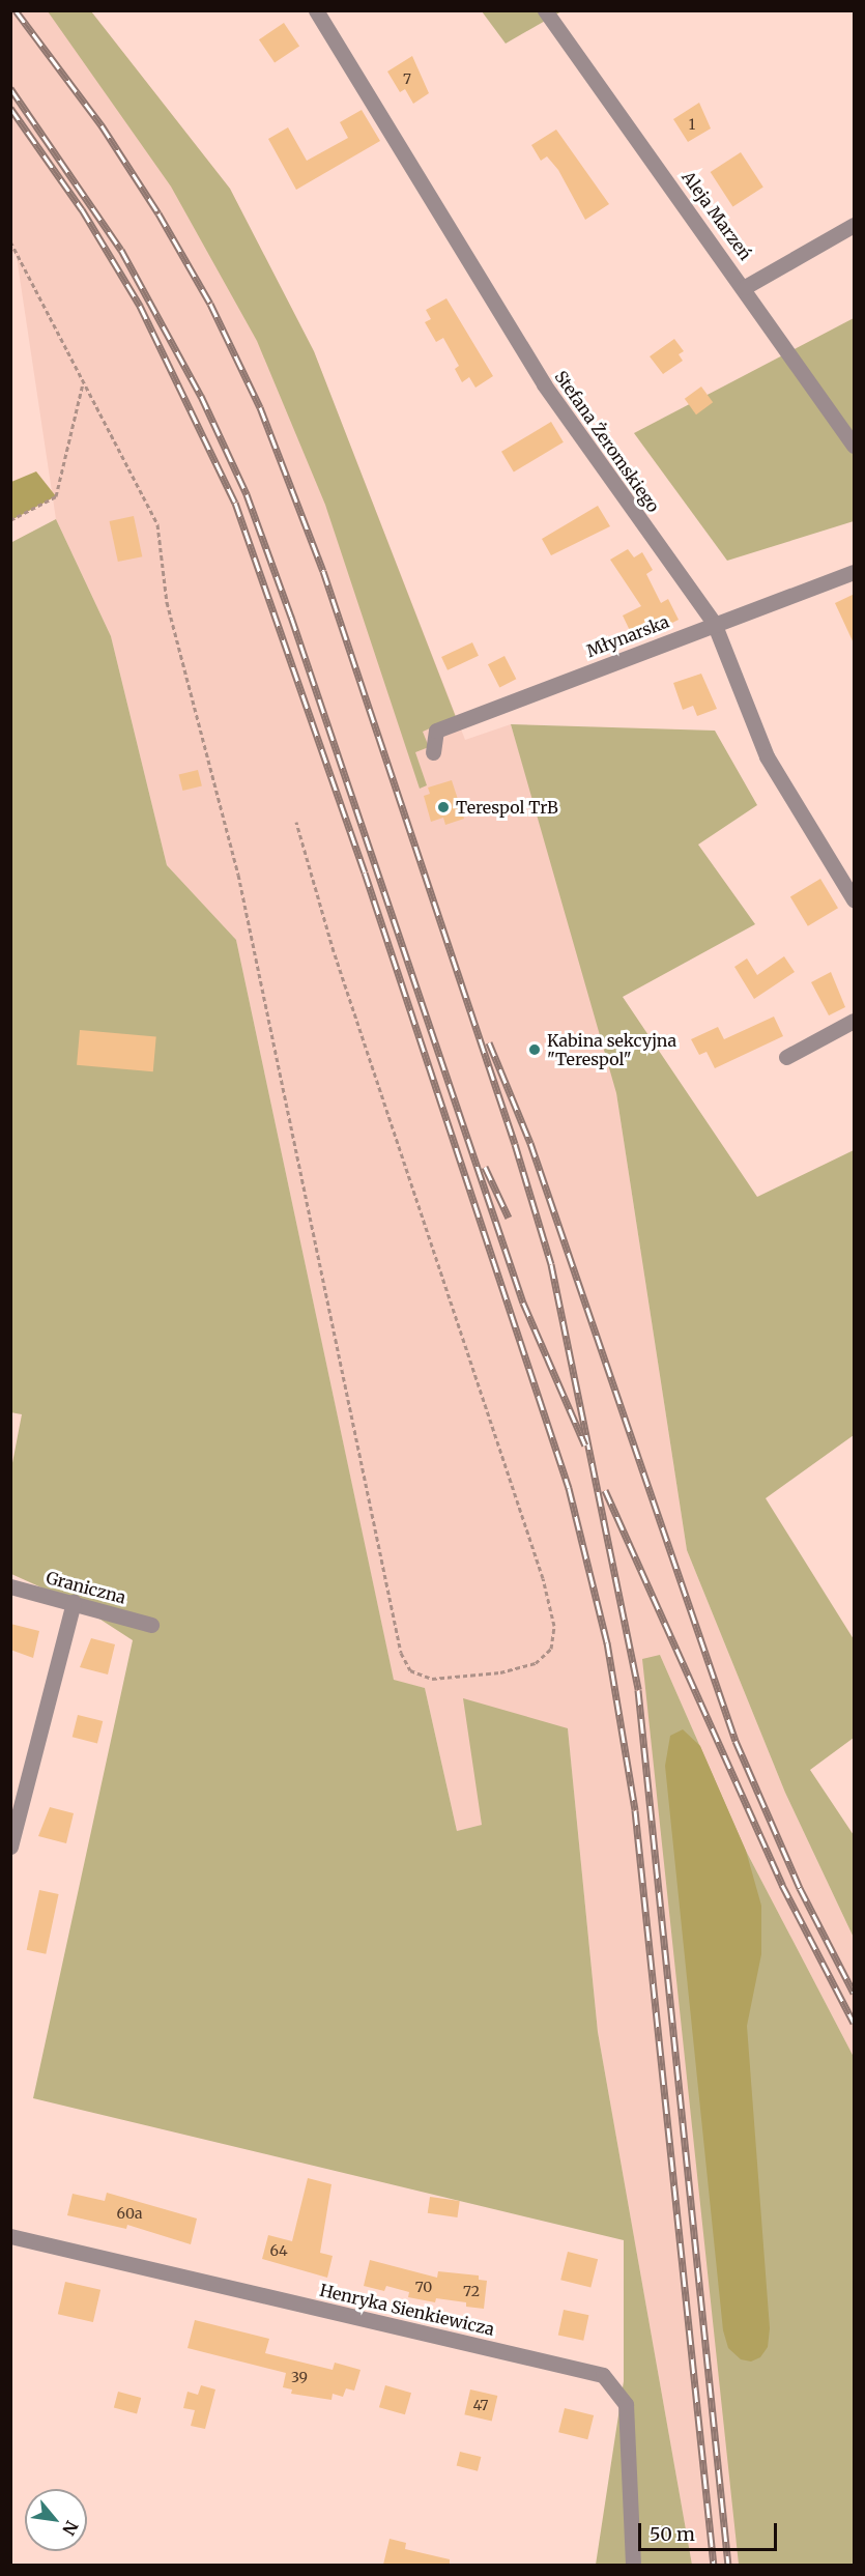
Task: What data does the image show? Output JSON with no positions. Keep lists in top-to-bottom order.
{
  "streets": {
    "street": [
      "Aleja Marzeń",
      "Stefana Żeromskiego",
      "Młynarska",
      "Graniczna",
      "Henryka Sienkiewicza"
    ]
  },
  "crossings": [
    ["Stefana Żeromskiego", "Młynarska"]
  ],
  "places": ["Terespol TrB", "Kabina sekcyjna \"Terespol\""],
  "house_numbers": [
    "7",
    "1",
    "60a",
    "64",
    "70",
    "72",
    "39",
    "47"
  ],
  "scale_bar": "50 m",
  "north": "bottom right"
}
